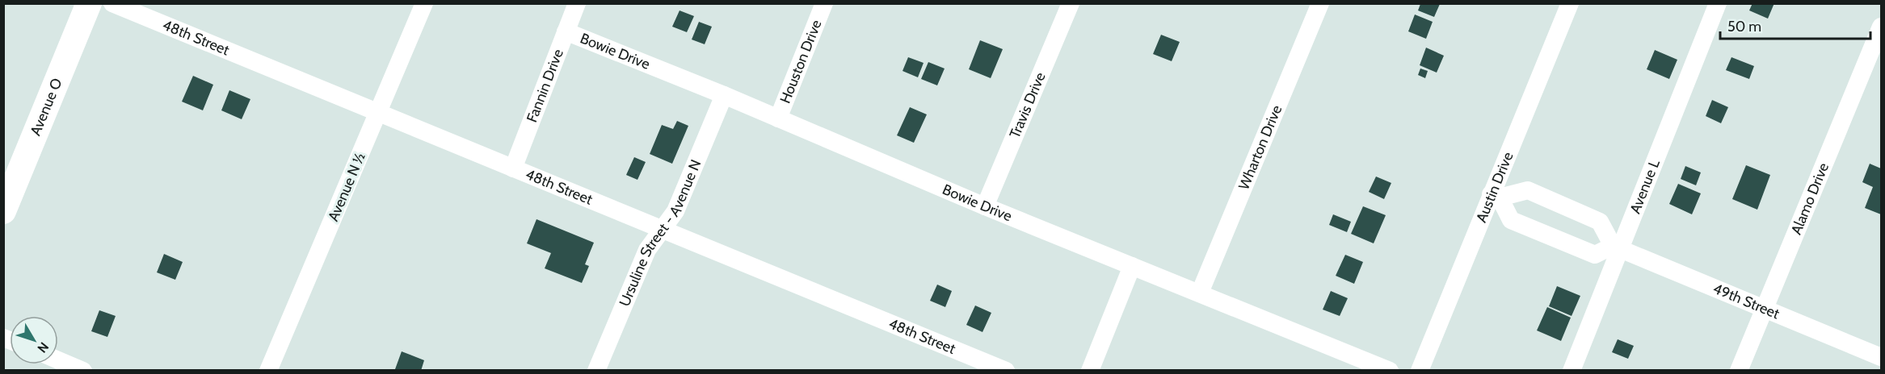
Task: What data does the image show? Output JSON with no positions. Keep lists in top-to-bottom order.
{
  "streets": {
    "main road": ["Avenue O"],
    "street": [
      "48th Street",
      "Bowie Drive",
      "Houston Drive",
      "Fannin Drive",
      "Travis Drive",
      "Wharton Drive",
      "Avenue N ½",
      "Austin Drive",
      "Avenue L",
      "Alamo Drive",
      "Ursuline Street - Avenue N",
      "49th Street"
    ]
  },
  "crossings": [
    ["48th Street", "Fannin Drive"],
    ["48th Street", "Avenue N ½"],
    ["48th Street", "Ursuline Street - Avenue N"],
    ["Bowie Drive", "Houston Drive"],
    ["Bowie Drive", "Fannin Drive"],
    ["Bowie Drive", "Travis Drive"],
    ["Bowie Drive", "Wharton Drive"],
    ["Bowie Drive", "Ursuline Street - Avenue N"],
    ["Avenue L", "49th Street"],
    ["Alamo Drive", "49th Street"]
  ],
  "scale_bar": "50 m",
  "north": "bottom right"
}
